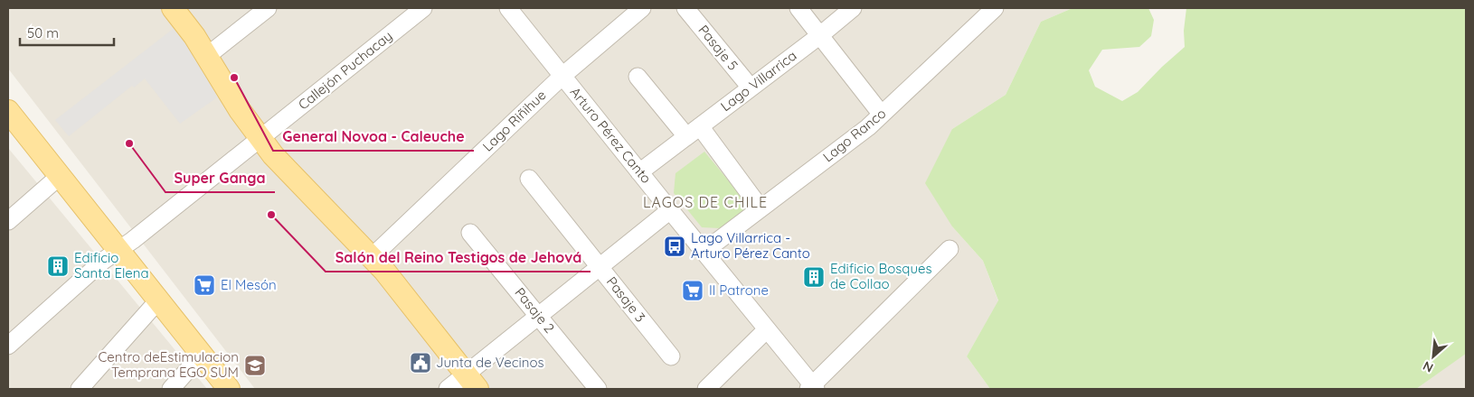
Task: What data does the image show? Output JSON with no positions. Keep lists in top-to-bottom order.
{
  "streets": {
    "street": [
      "Pasaje 5",
      "Callejón Puchacay",
      "Lago Villarrica",
      "Lago Riñihue",
      "Arturo Pérez Canto",
      "Lago Ranco",
      "Pasaje 3",
      "Pasaje 2"
    ]
  },
  "crossings": [
    ["Pasaje 5", "Lago Villarrica"],
    ["Lago Villarrica", "Arturo Pérez Canto"],
    ["Lago Riñihue", "Arturo Pérez Canto"],
    ["Arturo Pérez Canto", "Lago Ranco"]
  ],
  "districts": ["LAGOS DE CHILE"],
  "places": {
    "other": ["General Novoa - Caleuche", "Super Ganga", "Salón del Reino Testigos de Jehová"],
    "bus stop": ["Lago Villarrica - Arturo Pérez Canto"],
    "building": ["Edificio Santa Elena", "Edificio Bosques de Collao"],
    "supermarket": ["El Mesón", "Il Patrone"],
    "public building": ["Junta de Vecinos"],
    "school or university": ["Centro deEstimulacion Temprana EGO SUM"]
  },
  "scale_bar": "50 m",
  "north": "bottom left"
}
